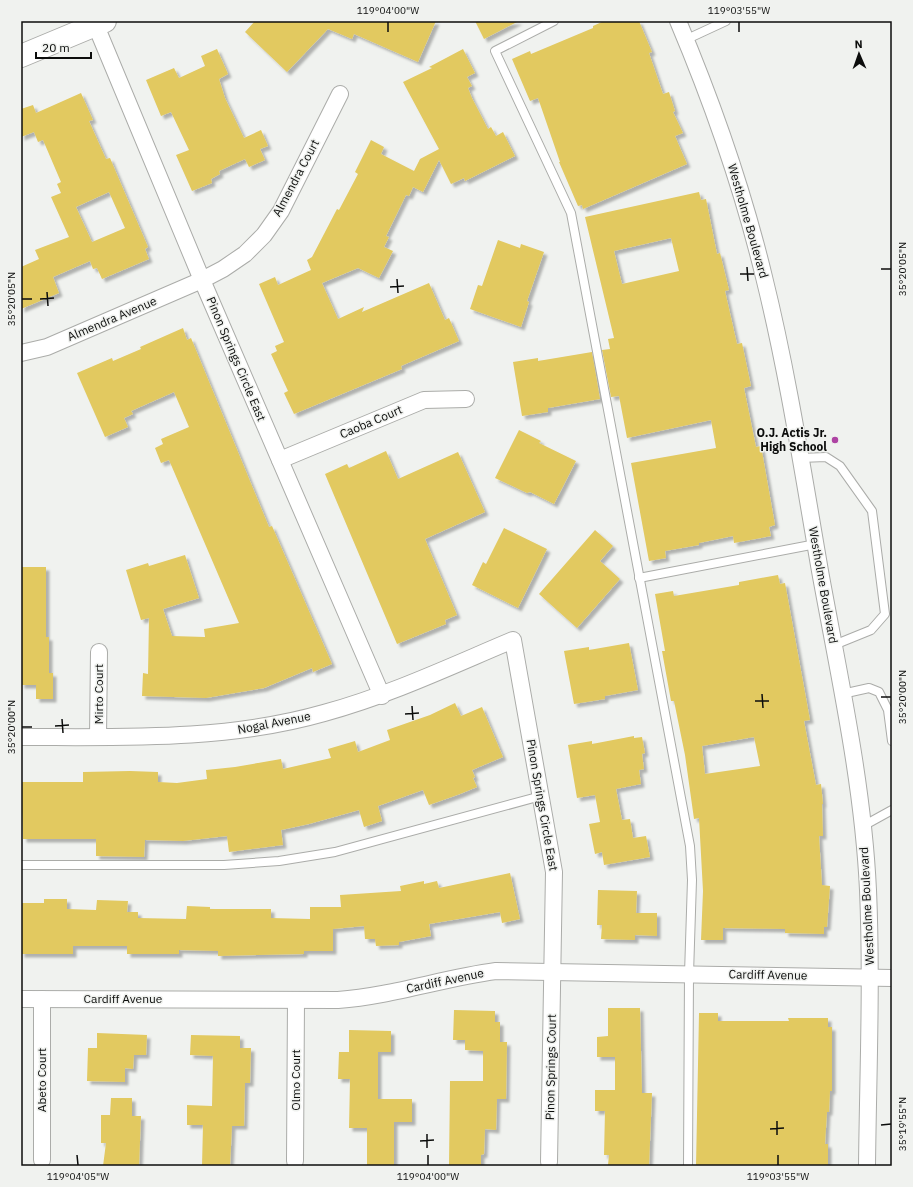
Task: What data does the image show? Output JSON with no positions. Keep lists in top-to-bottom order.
{
  "streets": {
    "street": [
      "Almendra Court",
      "Westholme Boulevard",
      "Almendra Avenue",
      "Pinon Springs Circle East",
      "Caoba Court",
      "Mirto Court",
      "Nogal Avenue",
      "Cardiff Avenue",
      "Pinon Springs Court",
      "Abeto Court",
      "Olmo Court"
    ]
  },
  "crossings": [
    ["Almendra Court", "Almendra Avenue"],
    ["Almendra Court", "Pinon Springs Circle East"],
    ["Westholme Boulevard", "Cardiff Avenue"],
    ["Almendra Avenue", "Pinon Springs Circle East"],
    ["Pinon Springs Circle East", "Caoba Court"],
    ["Pinon Springs Circle East", "Nogal Avenue"],
    ["Pinon Springs Circle East", "Cardiff Avenue"],
    ["Pinon Springs Circle East", "Pinon Springs Court"],
    ["Mirto Court", "Nogal Avenue"],
    ["Cardiff Avenue", "Pinon Springs Court"],
    ["Cardiff Avenue", "Abeto Court"],
    ["Cardiff Avenue", "Olmo Court"]
  ],
  "places": ["O.J. Actis Jr. High School"],
  "scale_bar": "20 m",
  "north": "top",
  "coordinates": [
    "119°04'00\"W",
    "119°03'55\"W",
    "35°20'05\"N",
    "35°20'00\"N",
    "35°19'55\"N",
    "119°04'05\"W"
  ]
}
